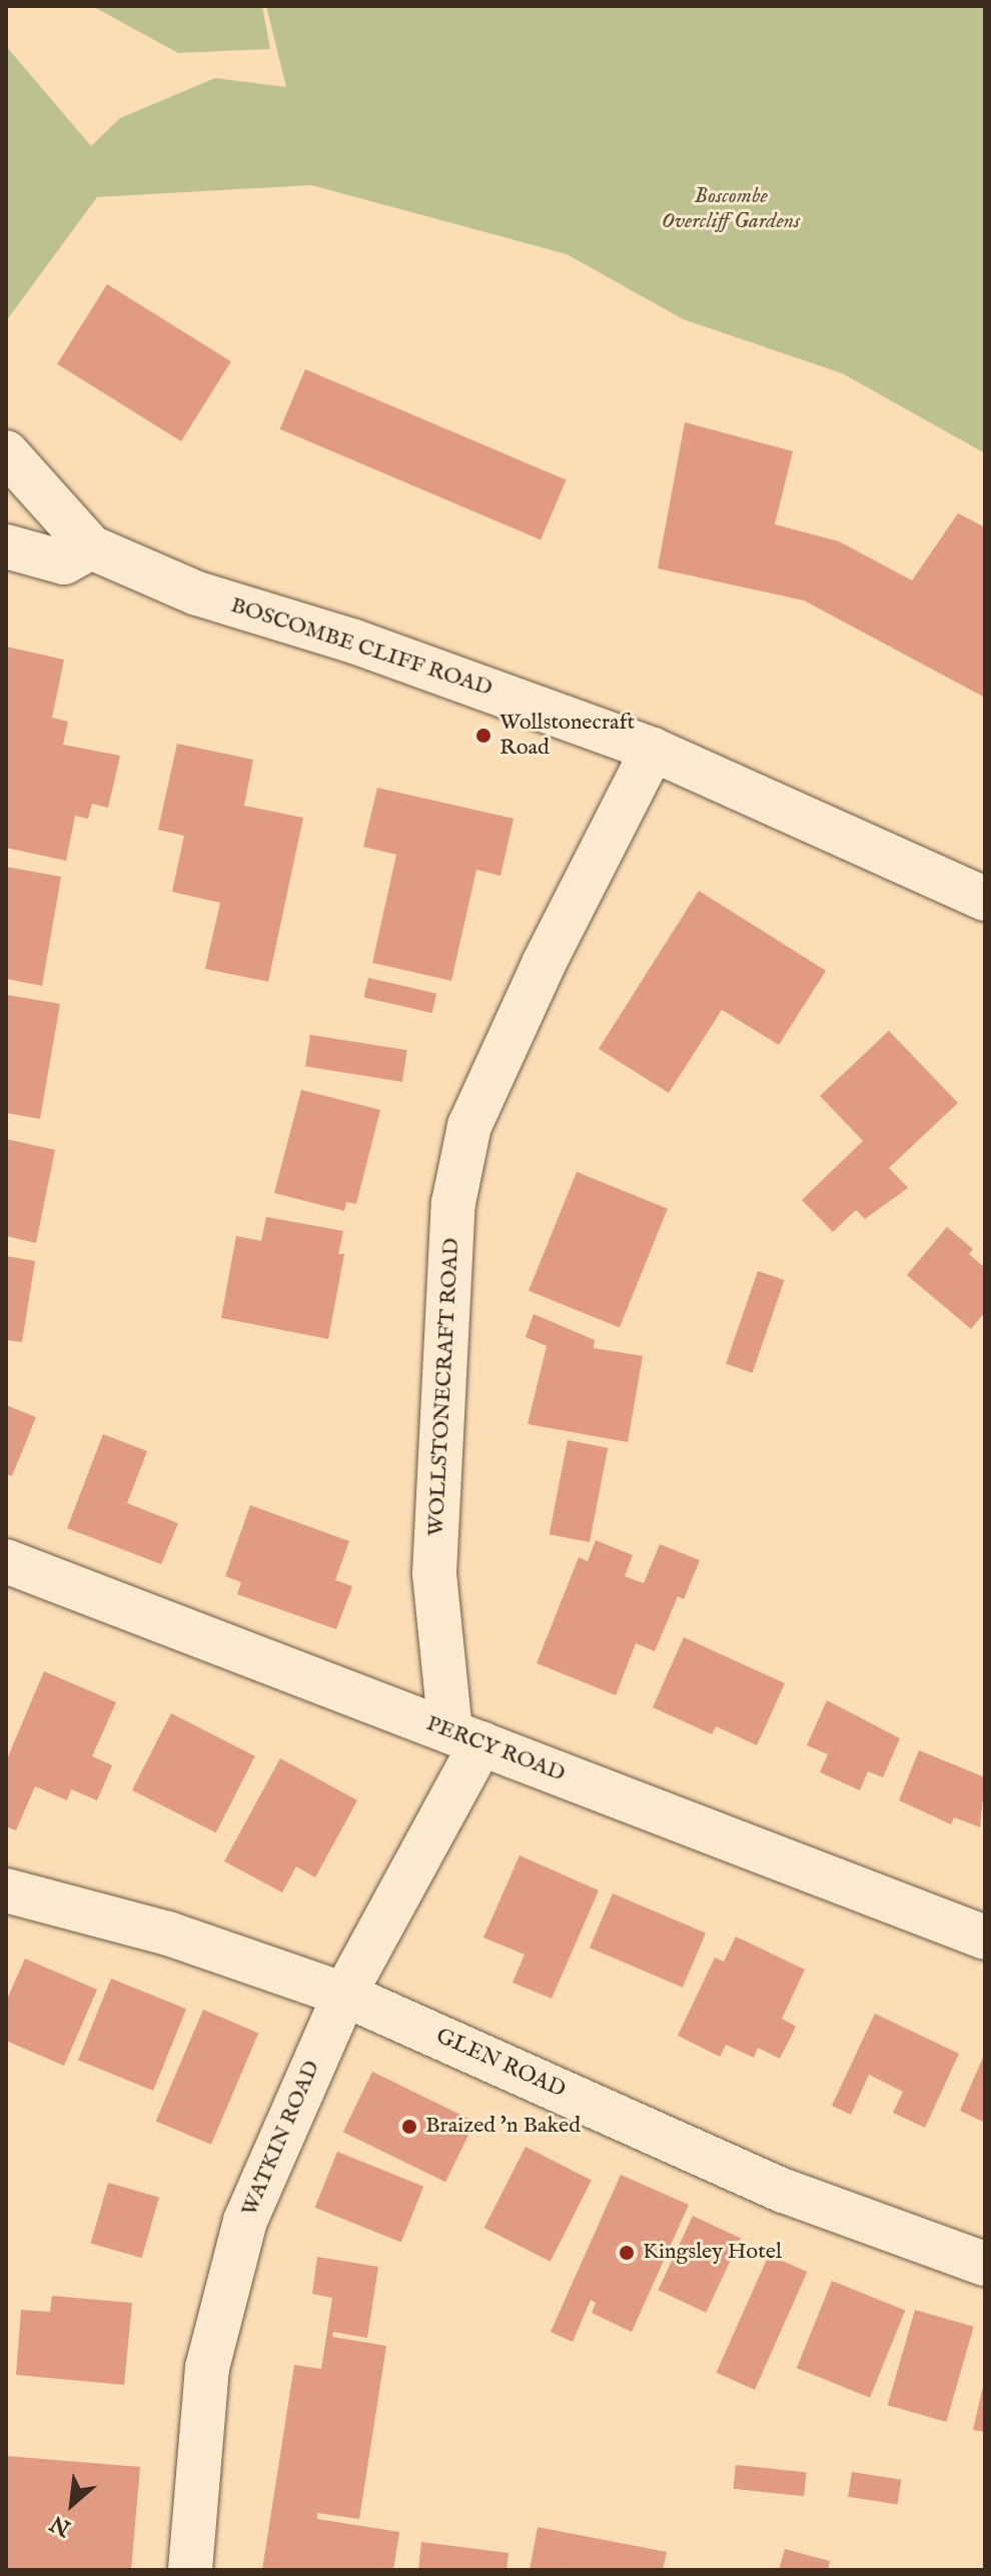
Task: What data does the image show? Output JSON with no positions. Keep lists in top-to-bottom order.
{
  "streets": {
    "street": [
      "BOSCOMBE CLIFF ROAD",
      "WOLLSTONECRAFT ROAD",
      "PERCY ROAD",
      "GLEN ROAD",
      "WATKIN ROAD"
    ]
  },
  "crossings": [
    ["BOSCOMBE CLIFF ROAD", "WOLLSTONECRAFT ROAD"],
    ["WOLLSTONECRAFT ROAD", "PERCY ROAD"],
    ["WOLLSTONECRAFT ROAD", "WATKIN ROAD"],
    ["PERCY ROAD", "WATKIN ROAD"],
    ["GLEN ROAD", "WATKIN ROAD"]
  ],
  "parks": ["Boscombe Overcliff Gardens"],
  "places": ["Wollstonecraft Road", "Braized 'n Baked", "Kingsley Hotel"],
  "north": "bottom left"
}
